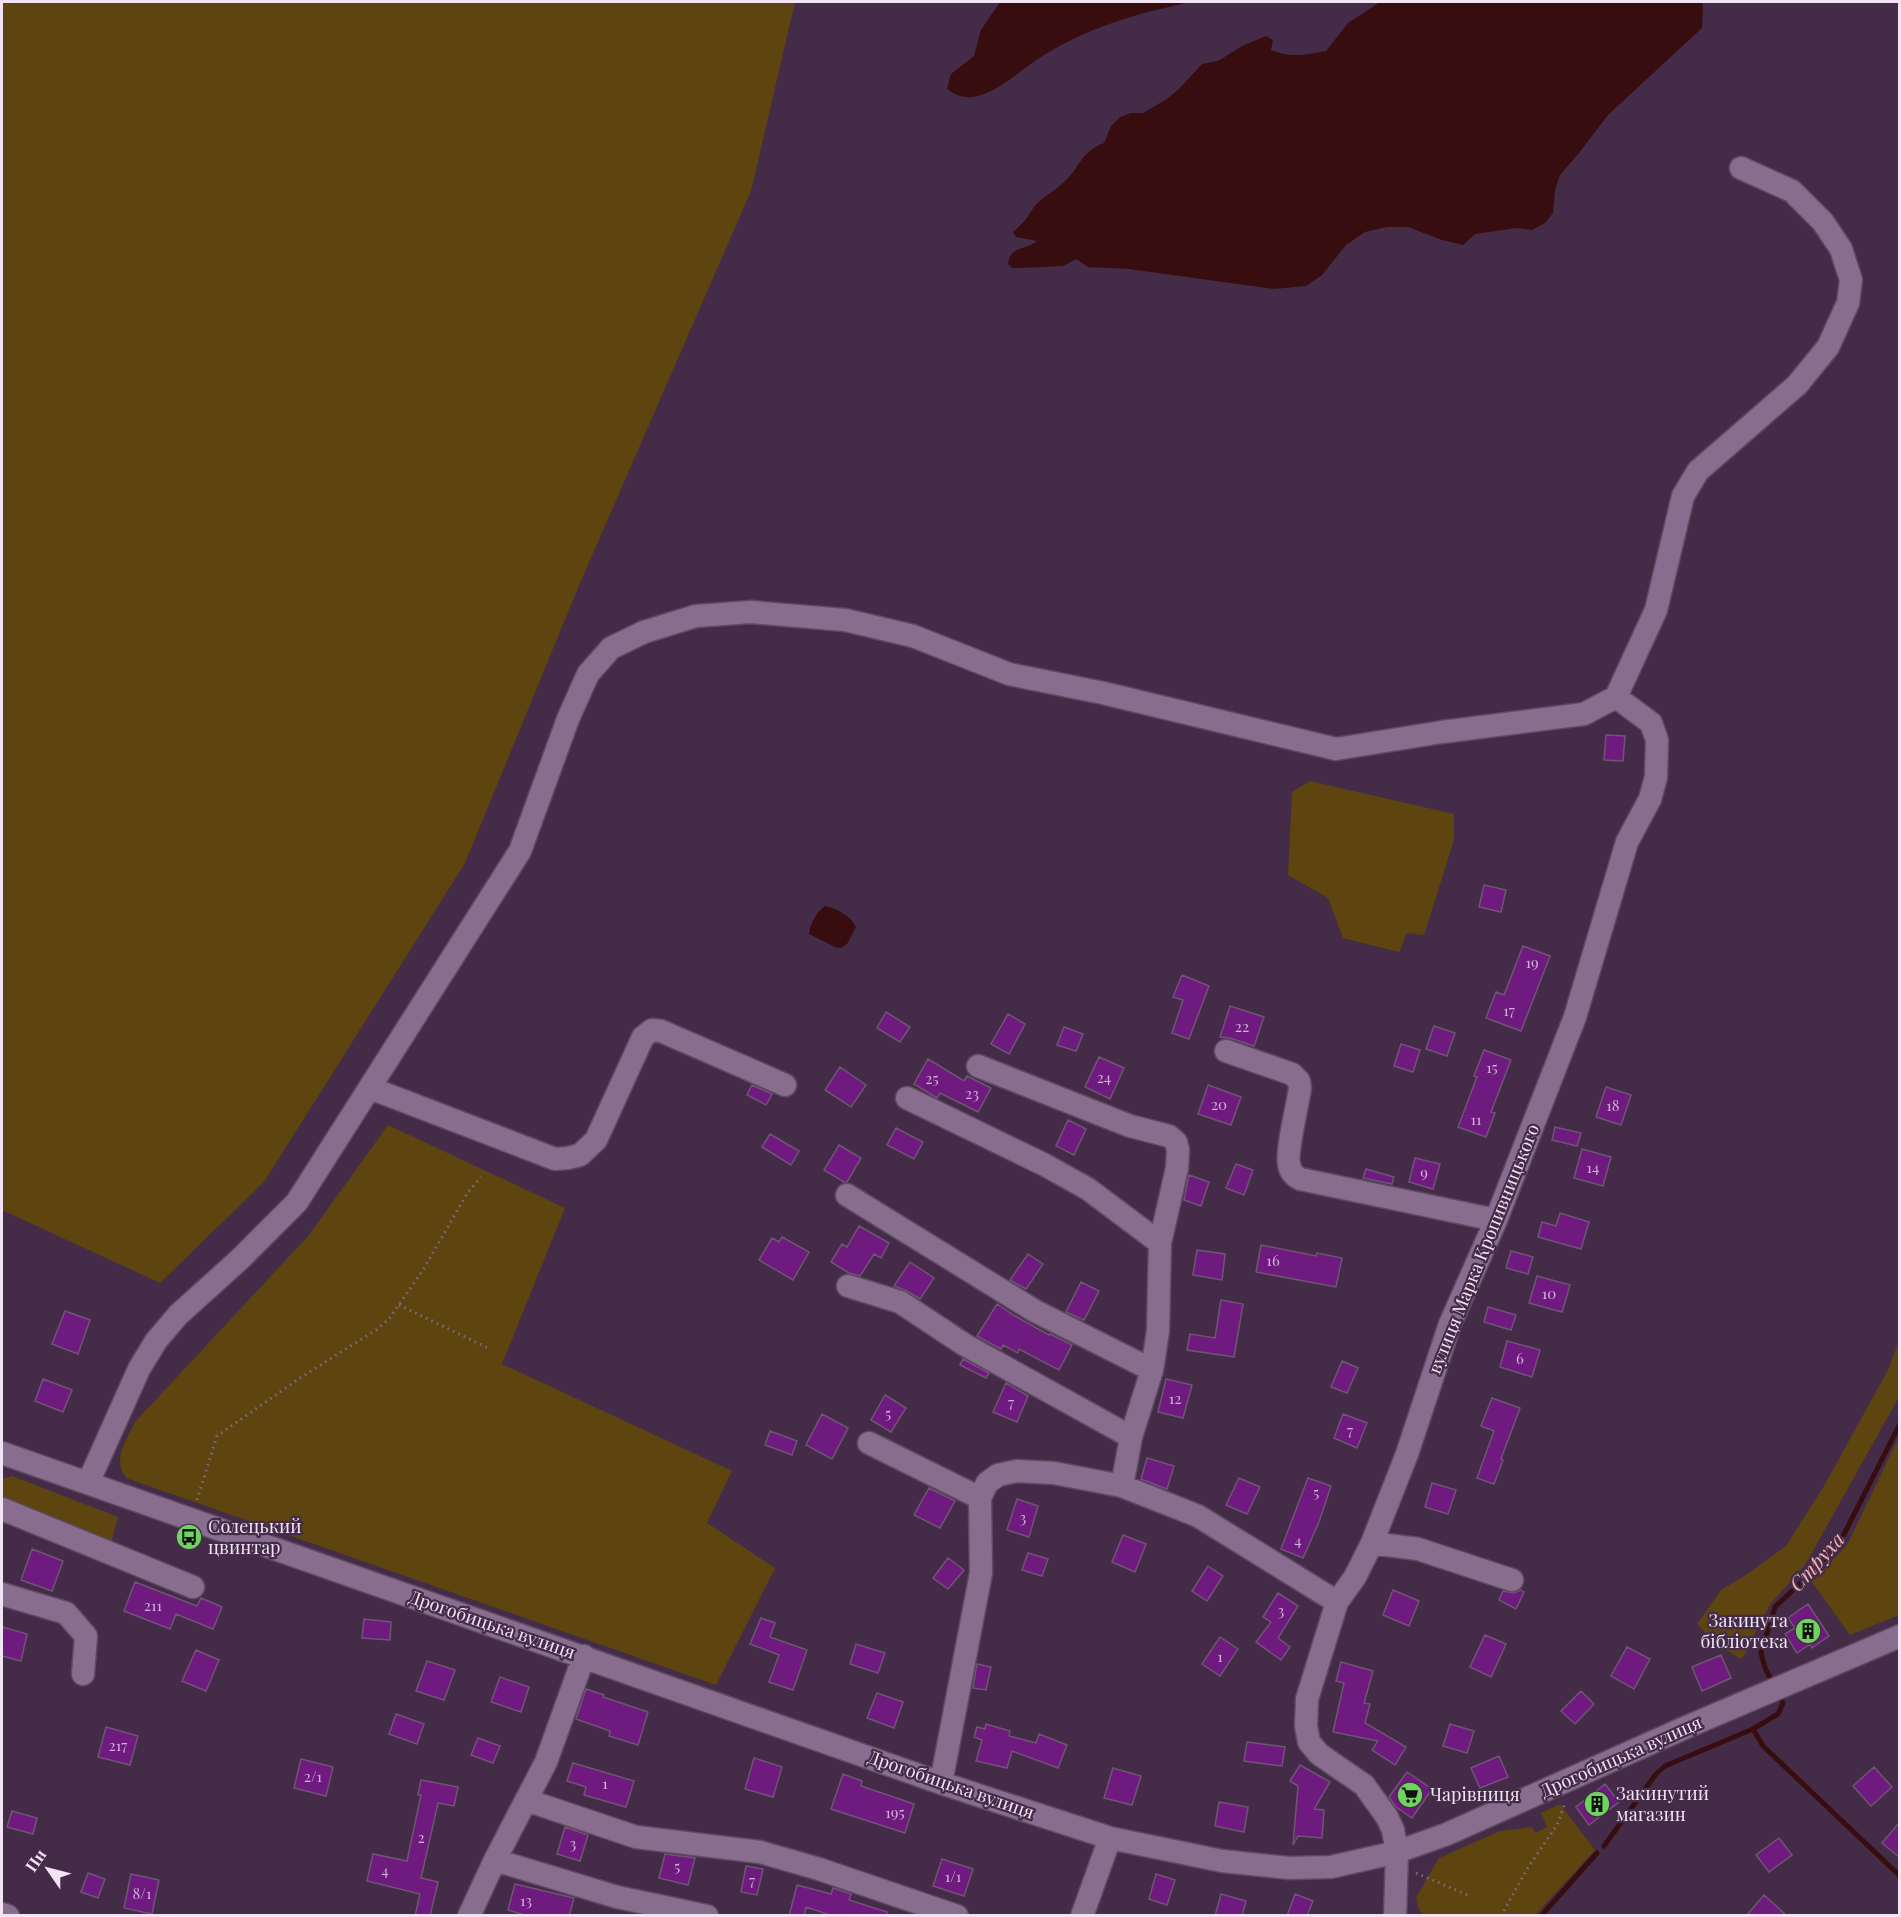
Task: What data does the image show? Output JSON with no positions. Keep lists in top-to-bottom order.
{
  "streets": {
    "street": ["вулиця Марка Кропивницького", "Дрогобицька вулиця"]
  },
  "crossings": [
    ["вулиця Марка Кропивницького", "Дрогобицька вулиця"]
  ],
  "water": ["Струха"],
  "places": {
    "bus stop": ["Солецький цвинтар"],
    "building": ["Закинута бібліотека", "Закинутий магазин"],
    "supermarket": ["Чарівниця"]
  },
  "house_numbers": [
    "19",
    "17",
    "22",
    "15",
    "24",
    "25",
    "23",
    "20",
    "18",
    "11",
    "14",
    "9",
    "16",
    "10",
    "6",
    "12",
    "7",
    "5",
    "7",
    "5",
    "3",
    "4",
    "211",
    "3",
    "1",
    "217",
    "2/1",
    "1",
    "195",
    "2",
    "3",
    "5",
    "4",
    "1/1",
    "7",
    "8/1",
    "13"
  ],
  "north": "top left"
}
